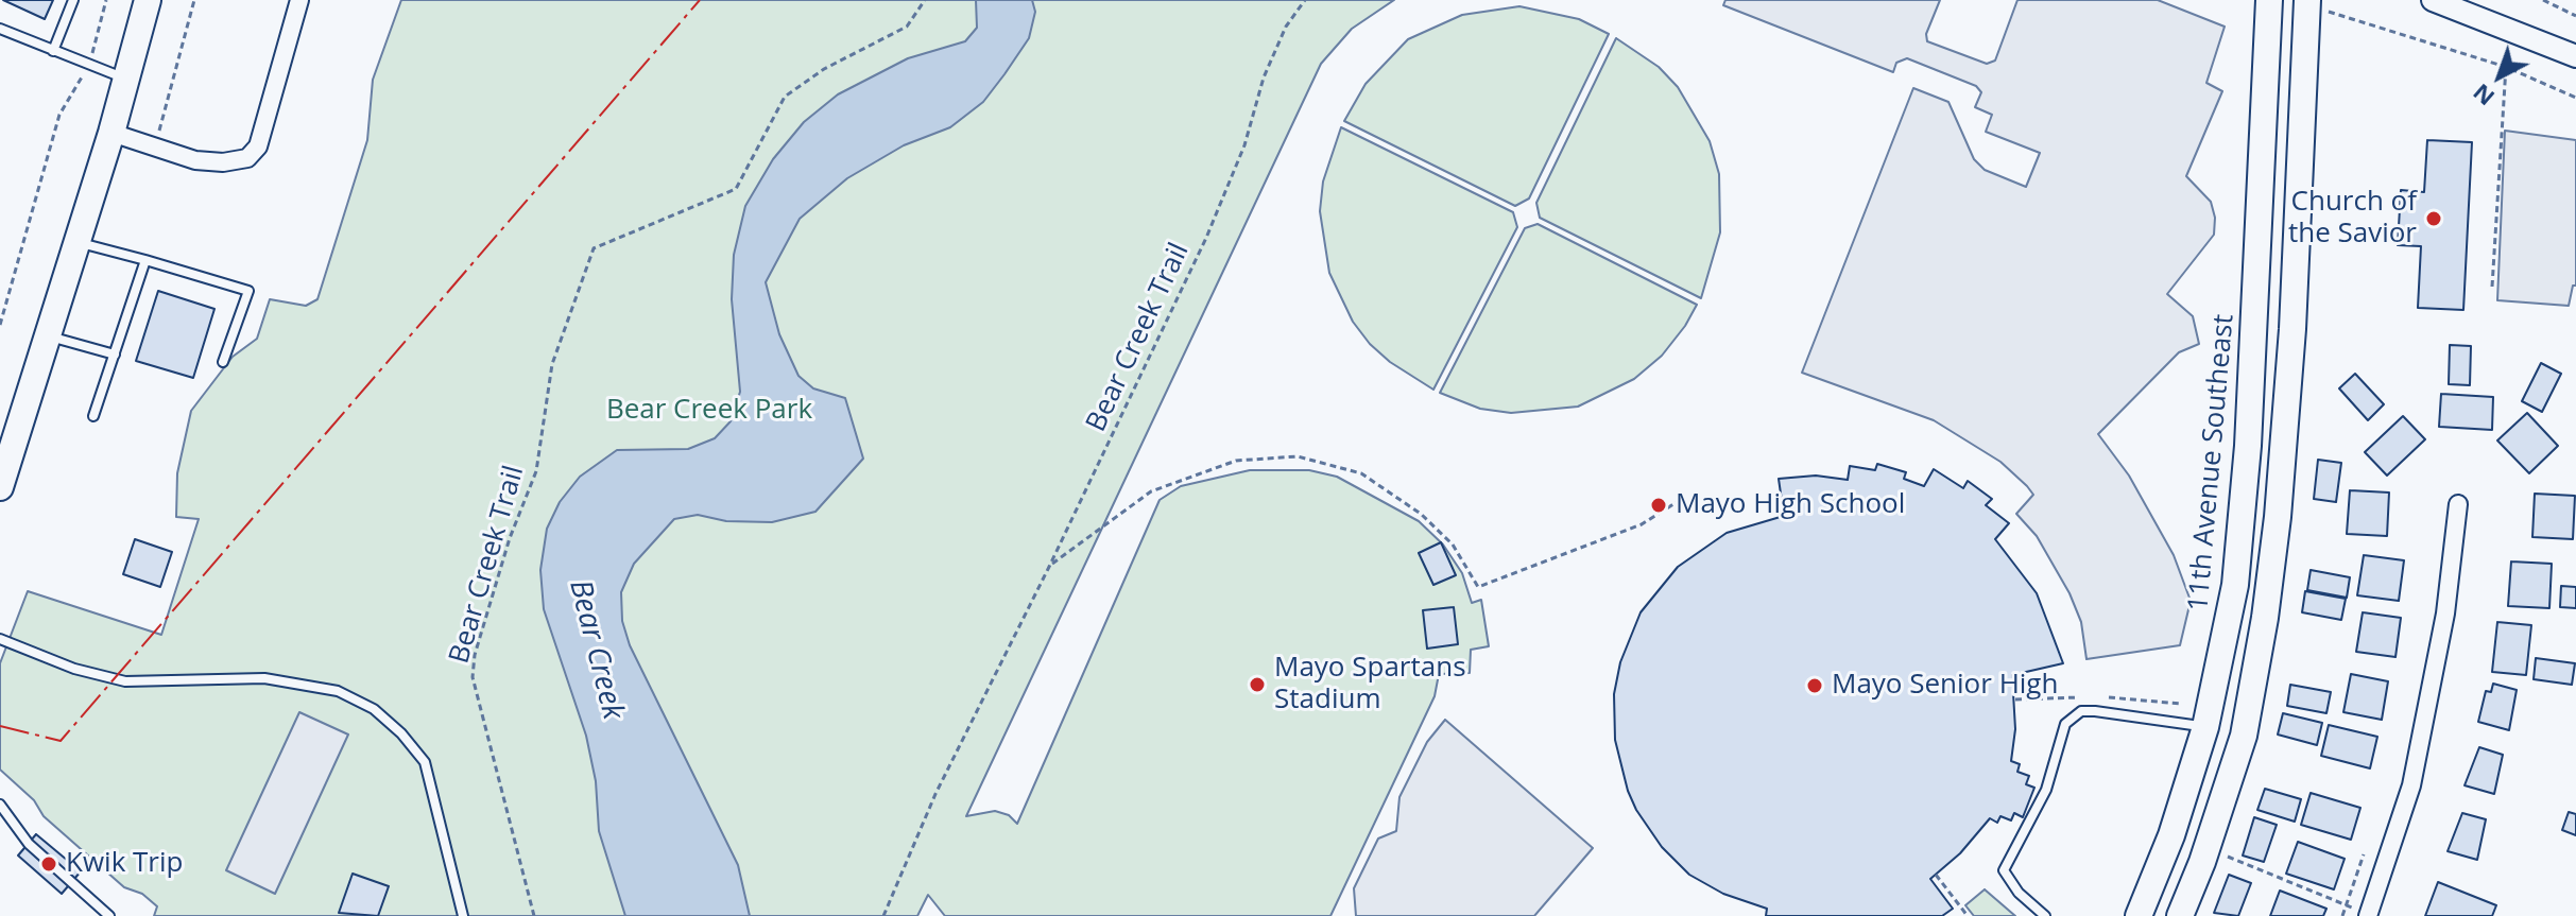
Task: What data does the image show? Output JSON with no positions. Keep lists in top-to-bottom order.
{
  "streets": {
    "main road": ["11th Avenue Southeast"],
    "path": ["Bear Creek Trail"]
  },
  "water": ["Bear Creek"],
  "parks": ["Bear Creek Park"],
  "places": [
    "Church of the Savior",
    "Mayo High School",
    "Mayo Spartans Stadium",
    "Mayo Senior High",
    "Kwik Trip"
  ],
  "north": "bottom left"
}
